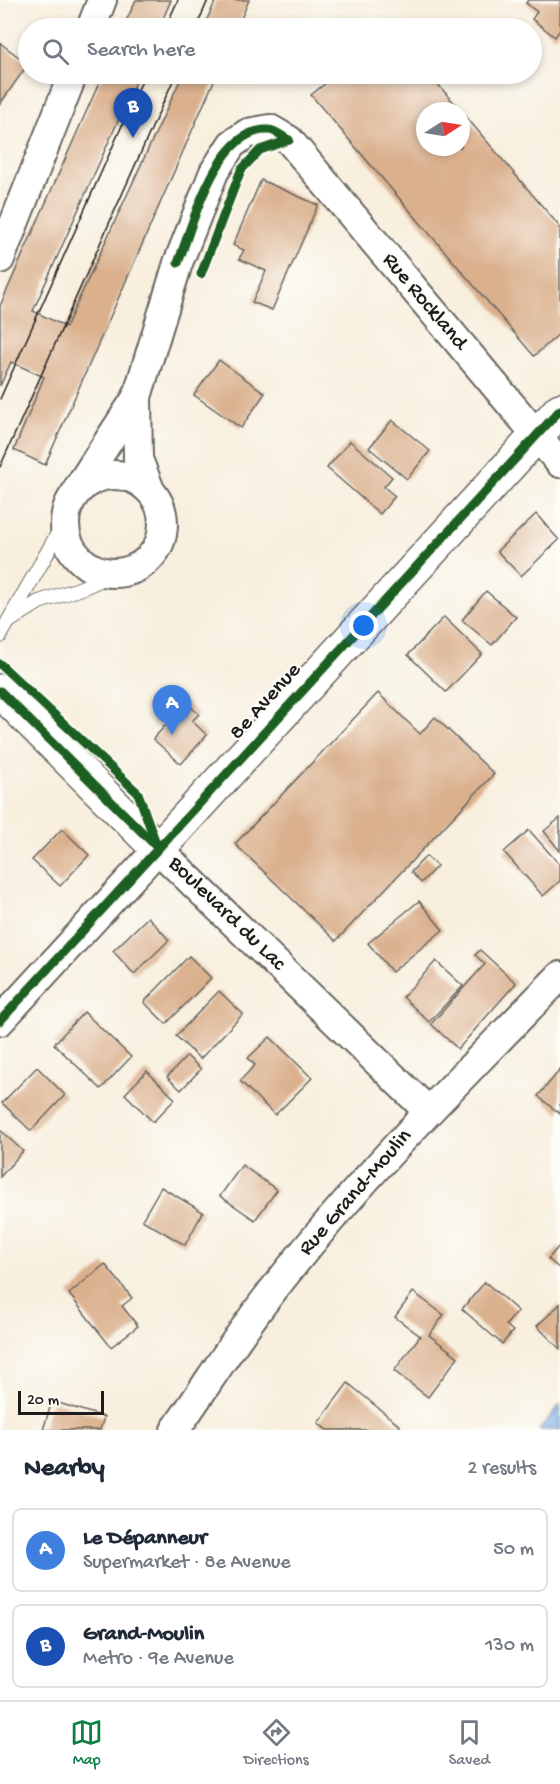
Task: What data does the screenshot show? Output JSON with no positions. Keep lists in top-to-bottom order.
{
  "streets": {
    "street": [
      "Rue Rockland",
      "8e Avenue",
      "Boulevard du Lac",
      "Rue Grand-Moulin"
    ]
  },
  "crossings": [
    ["Rue Rockland", "8e Avenue"],
    ["8e Avenue", "Boulevard du Lac"],
    ["Boulevard du Lac", "Rue Grand-Moulin"]
  ],
  "scale_bar": "20 m",
  "north": "right",
  "page": {
    "search": "Search here",
    "pins": ["B", "A"],
    "scale": "20 m",
    "heading": ["Nearby", "2 results"],
    "list": [
      {
        "mark": "A",
        "name": "Le Dépanneur",
        "note": "Supermarket · 8e Avenue",
        "value": "50 m"
      },
      {
        "mark": "B",
        "name": "Grand-Moulin",
        "note": "Metro · 9e Avenue",
        "value": "130 m"
      }
    ],
    "nav": ["Map", "Directions", "Saved"]
  }
}
